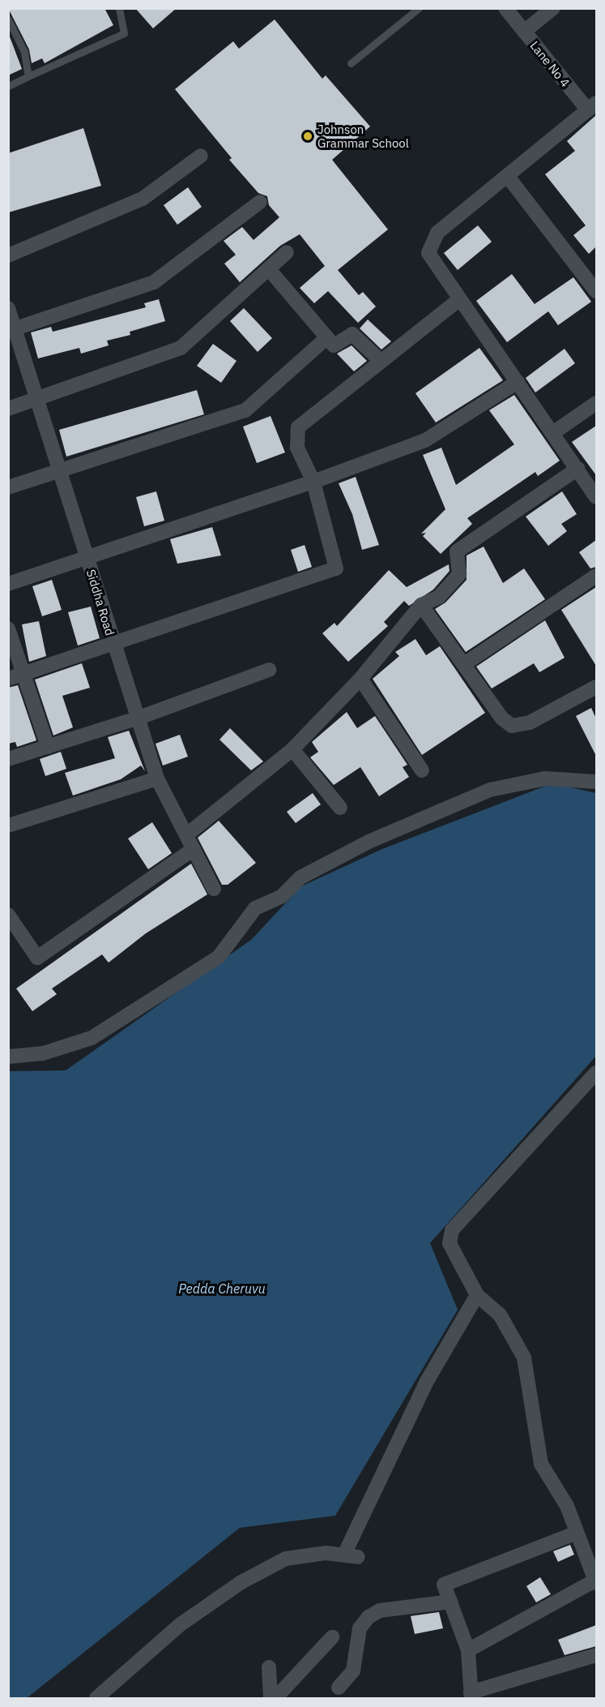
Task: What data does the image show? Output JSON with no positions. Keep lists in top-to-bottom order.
{
  "streets": {
    "street": ["Lane No 4", "Siddha Road"]
  },
  "water": ["Pedda Cheruvu"],
  "places": ["Johnson Grammar School"]
}
